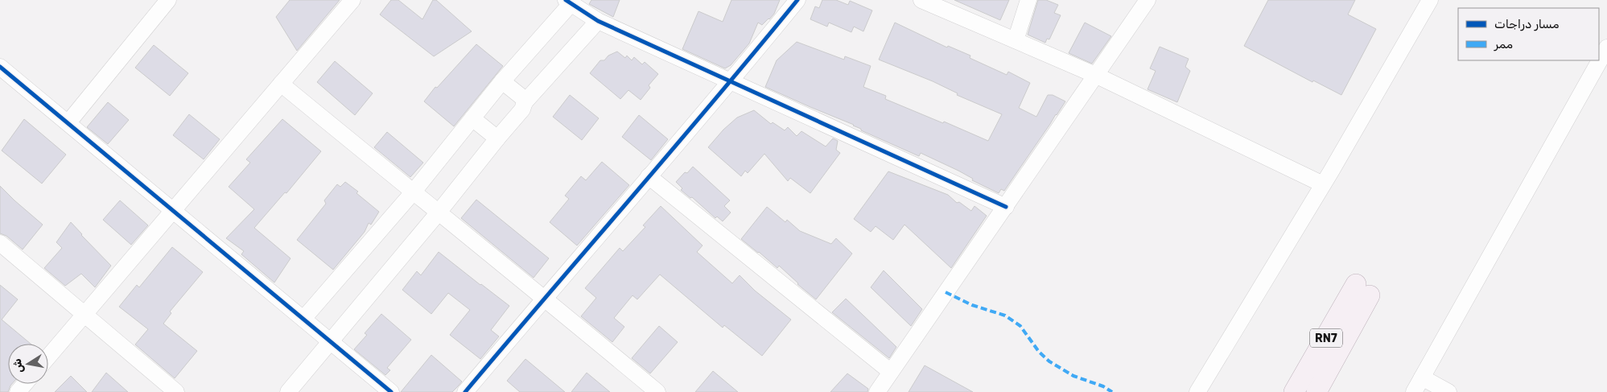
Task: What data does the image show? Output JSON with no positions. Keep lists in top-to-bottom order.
{
  "streets": {
    "main road": ["RN7"]
  },
  "legend": ["مسار دراجات", "ممر"],
  "north": "left"
}
